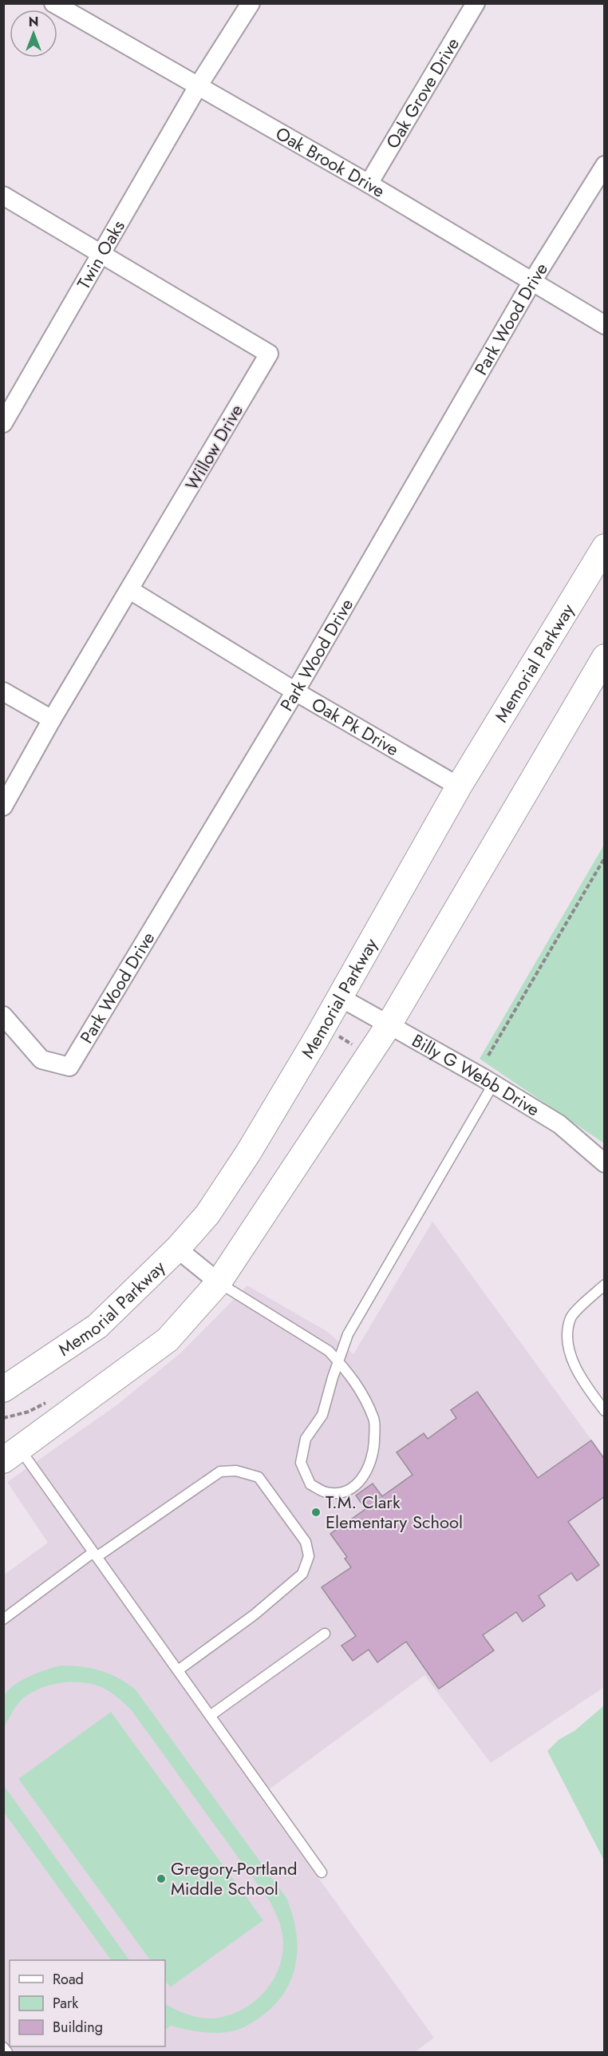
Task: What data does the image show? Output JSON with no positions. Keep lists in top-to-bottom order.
{
  "streets": {
    "street": [
      "Oak Grove Drive",
      "Oak Brook Drive",
      "Twin Oaks",
      "Park Wood Drive",
      "Willow Drive",
      "Memorial Parkway",
      "Oak Pk Drive",
      "Billy G Webb Drive"
    ]
  },
  "crossings": [
    ["Oak Grove Drive", "Oak Brook Drive"],
    ["Oak Brook Drive", "Twin Oaks"],
    ["Oak Brook Drive", "Park Wood Drive"],
    ["Twin Oaks", "Willow Drive"],
    ["Park Wood Drive", "Oak Pk Drive"],
    ["Willow Drive", "Oak Pk Drive"],
    ["Memorial Parkway", "Oak Pk Drive"],
    ["Memorial Parkway", "Billy G Webb Drive"]
  ],
  "places": ["T.M. Clark Elementary School", "Gregory-Portland Middle School"],
  "legend": ["Road", "Park", "Building"],
  "north": "top"
}
